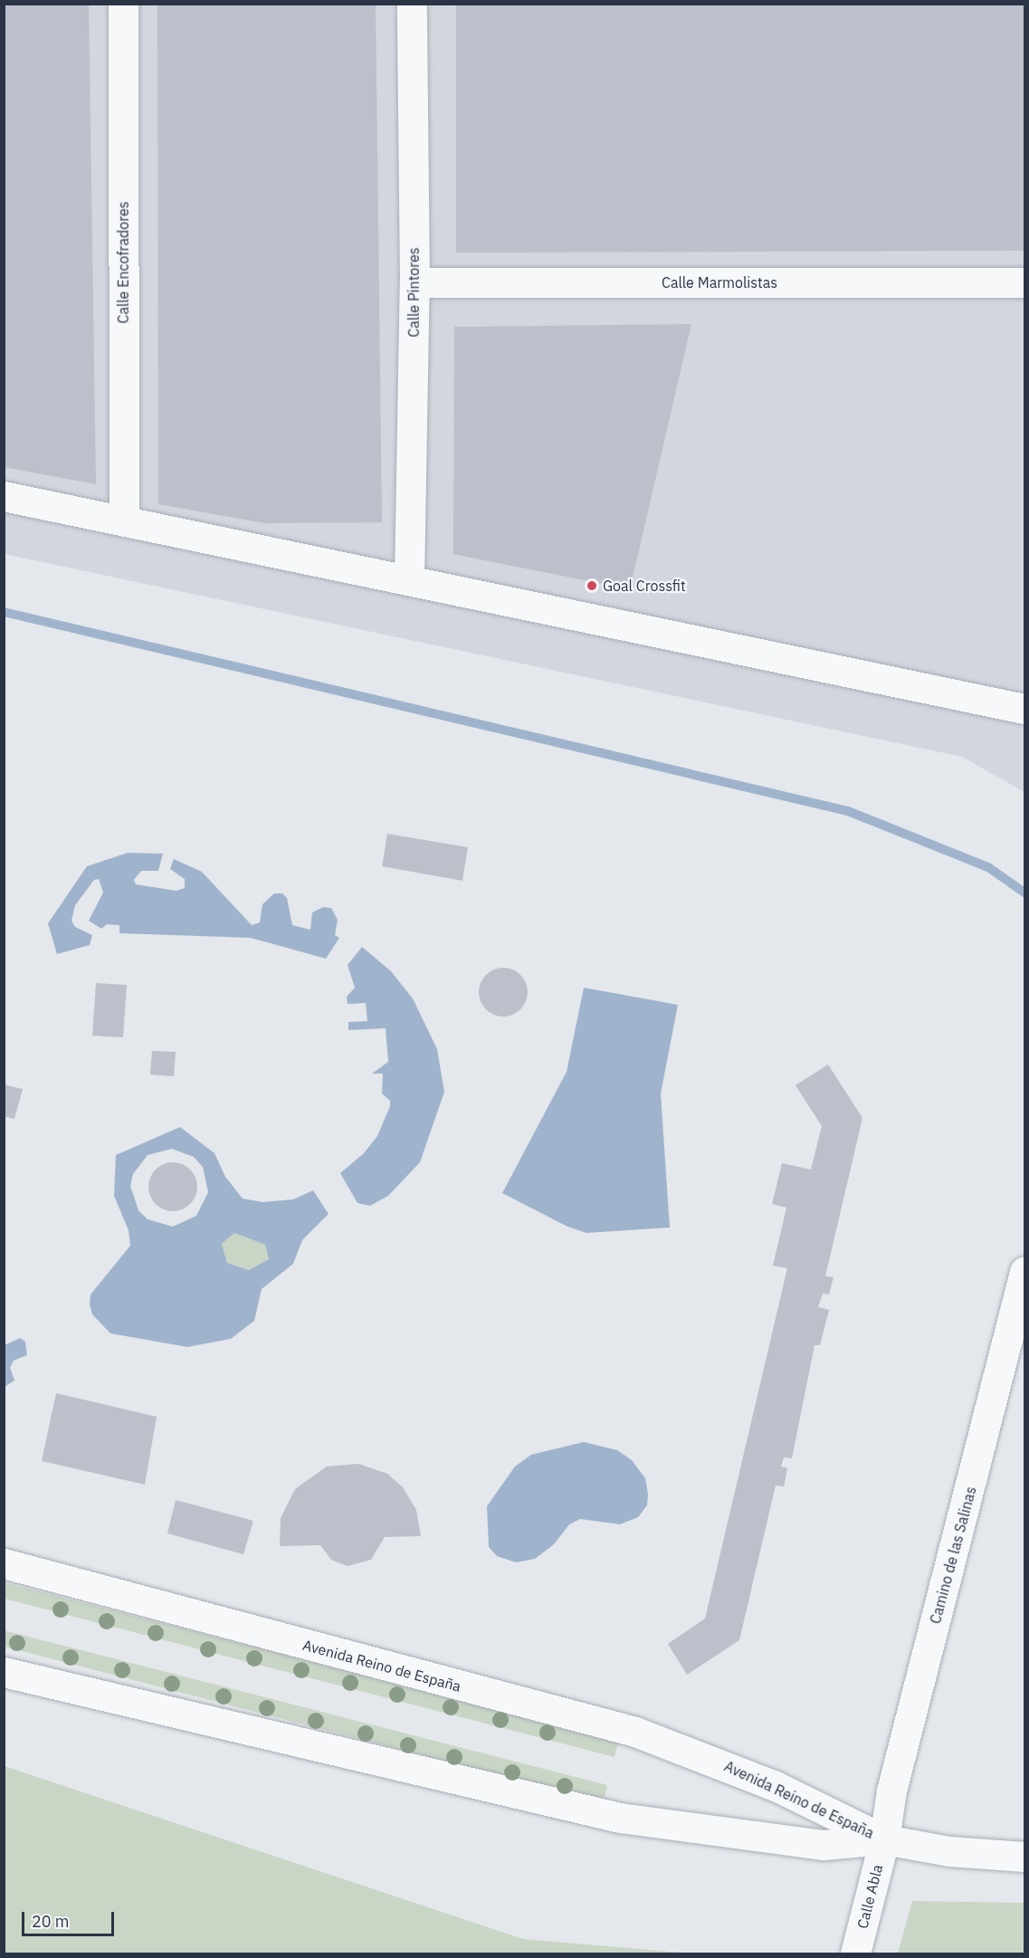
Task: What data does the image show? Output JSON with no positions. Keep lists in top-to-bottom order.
{
  "streets": {
    "street": [
      "Calle Encofradores",
      "Calle Marmolistas",
      "Calle Pintores",
      "Camino de las Salinas",
      "Avenida Reino de España",
      "Calle Abla"
    ]
  },
  "crossings": [
    ["Calle Marmolistas", "Calle Pintores"],
    ["Camino de las Salinas", "Avenida Reino de España"],
    ["Camino de las Salinas", "Calle Abla"],
    ["Avenida Reino de España", "Calle Abla"]
  ],
  "places": ["Goal Crossfit"],
  "scale_bar": "20 m"
}
